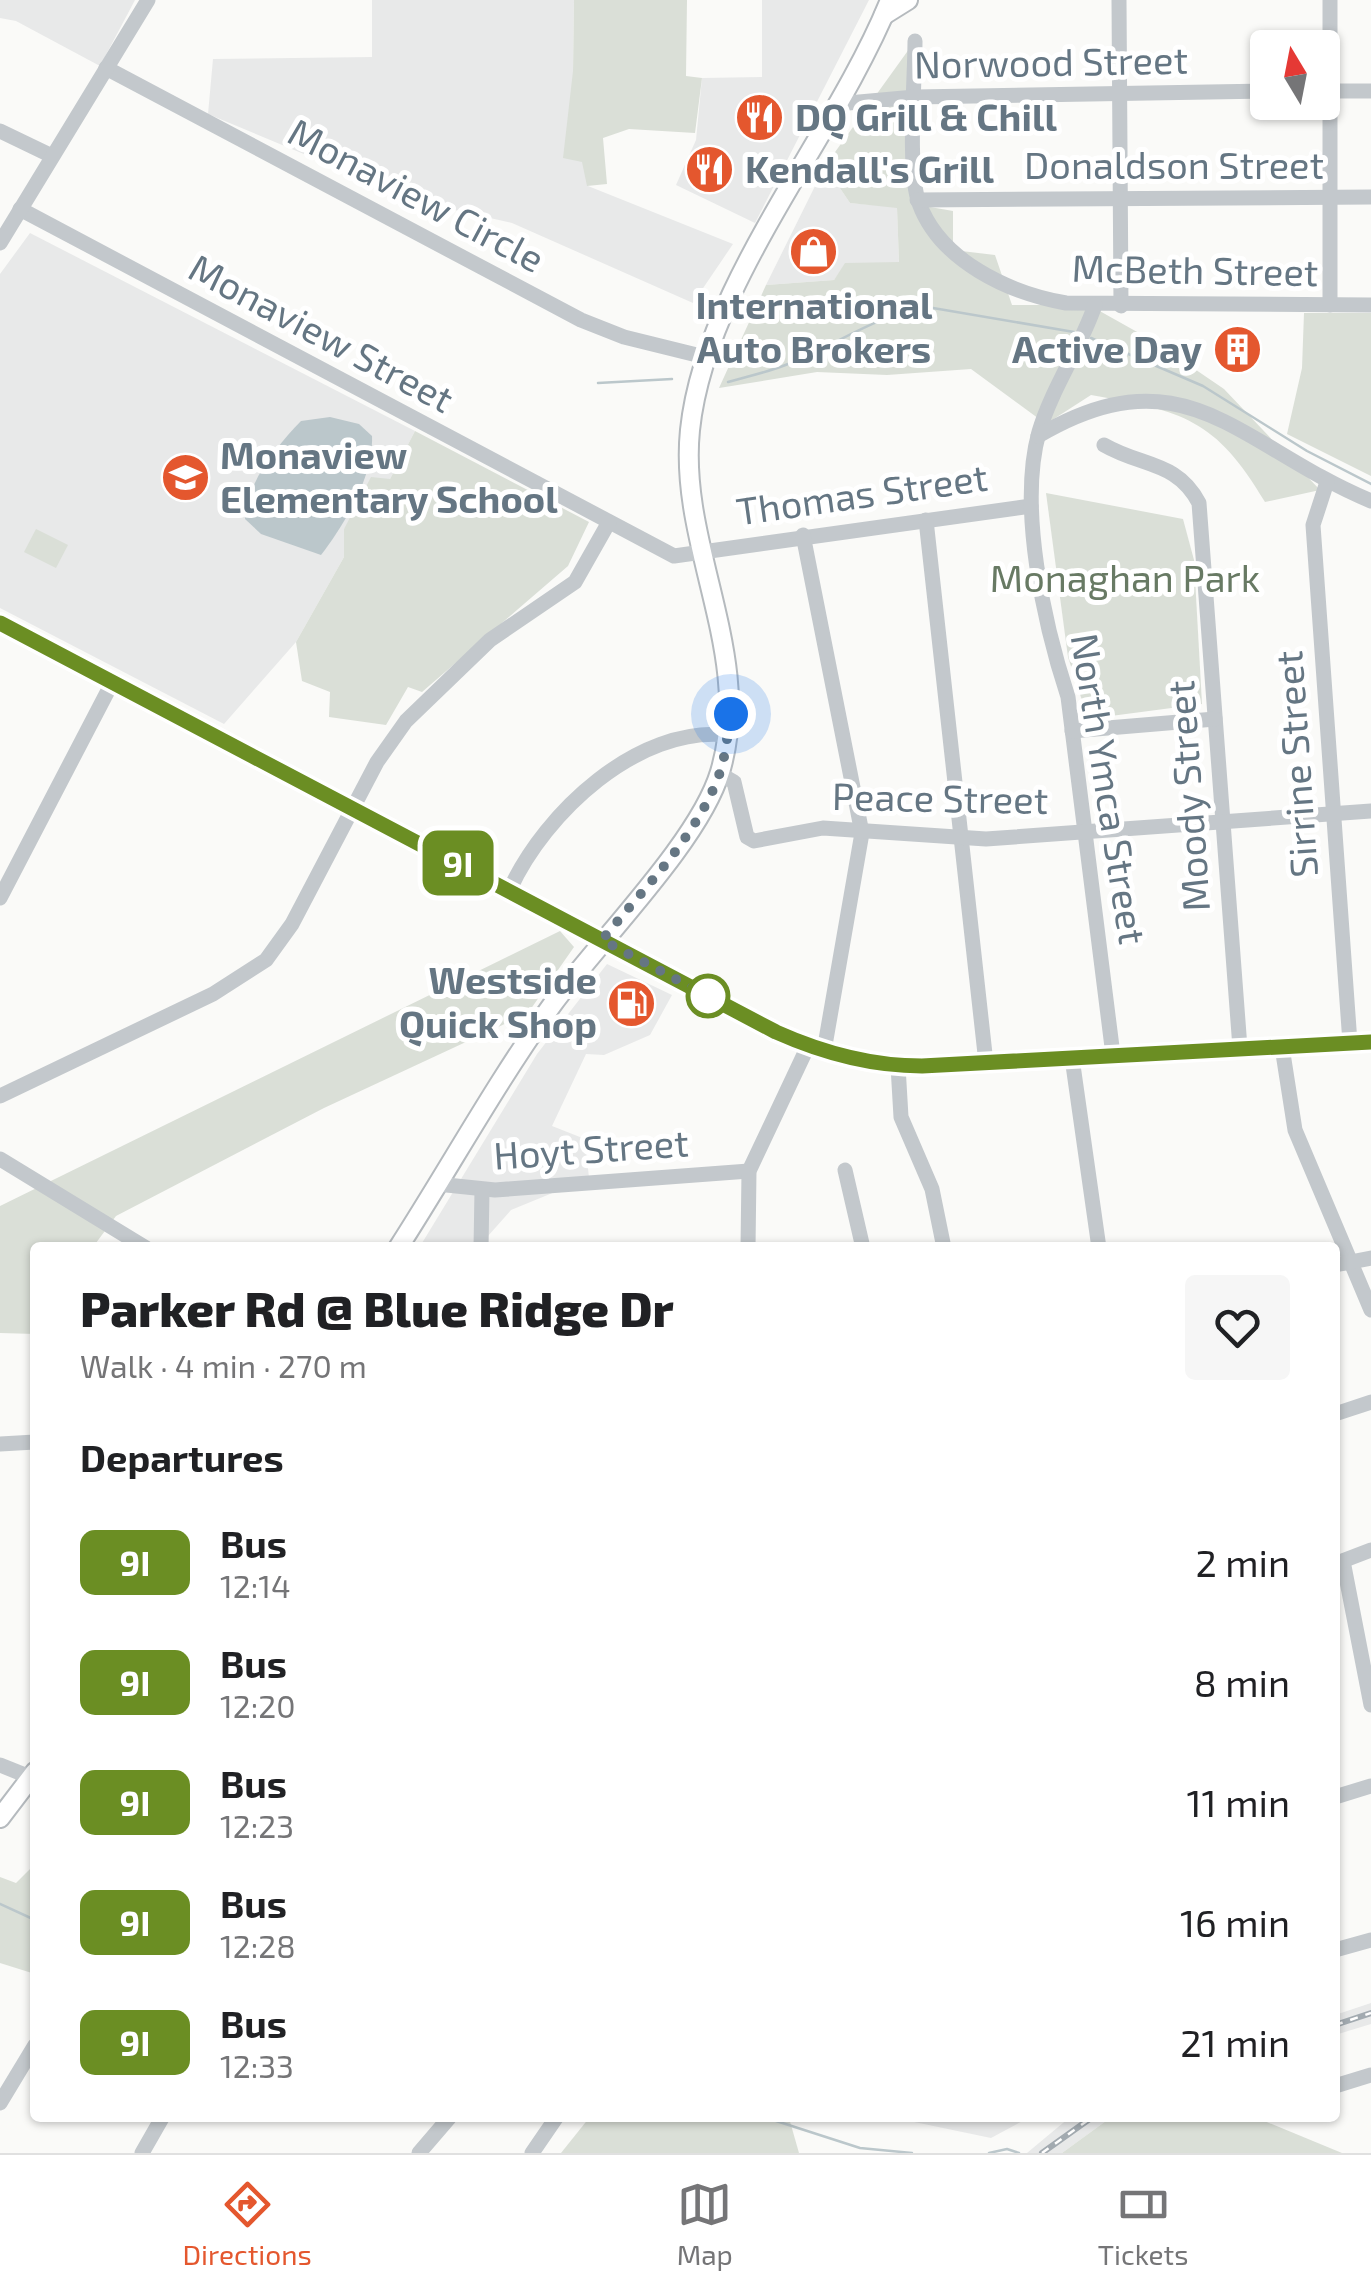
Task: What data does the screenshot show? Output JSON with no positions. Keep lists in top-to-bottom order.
{
  "streets": {
    "street": [
      "Norwood Street",
      "Donaldson Street",
      "Monaview Circle",
      "McBeth Street",
      "Monaview Street",
      "Thomas Street",
      "Sirrine Street",
      "North Ymca Street",
      "Moody Street",
      "Peace Street",
      "Hoyt Street"
    ]
  },
  "crossings": [
    ["Donaldson Street", "McBeth Street"],
    ["McBeth Street", "North Ymca Street"],
    ["Monaview Street", "Thomas Street"],
    ["Thomas Street", "North Ymca Street"],
    ["Sirrine Street", "Peace Street"],
    ["North Ymca Street", "Peace Street"],
    ["Moody Street", "Peace Street"]
  ],
  "parks": ["Monaghan Park"],
  "places": {
    "restaurant": ["DQ Grill & Chill", "Kendall's Grill"],
    "shop": ["International Auto Brokers"],
    "building": ["Active Day"],
    "school or university": ["Monaview Elementary School"],
    "fuel station": ["Westside Quick Shop"]
  },
  "lines": ["bus line 9I"],
  "north": "top",
  "page": {
    "on_map": "9I",
    "heading": [
      ["Parker Rd @ Blue Ridge Dr", "Walk · 4 min · 270 m"],
      "Departures"
    ],
    "list": [
      {
        "mark": "9I",
        "name": "Bus",
        "note": "12:14",
        "value": "2 min"
      },
      {
        "mark": "9I",
        "name": "Bus",
        "note": "12:20",
        "value": "8 min"
      },
      {
        "mark": "9I",
        "name": "Bus",
        "note": "12:23",
        "value": "11 min"
      },
      {
        "mark": "9I",
        "name": "Bus",
        "note": "12:28",
        "value": "16 min"
      },
      {
        "mark": "9I",
        "name": "Bus",
        "note": "12:33",
        "value": "21 min"
      }
    ],
    "tabs": ["Directions", "Map", "Tickets"]
  }
}
